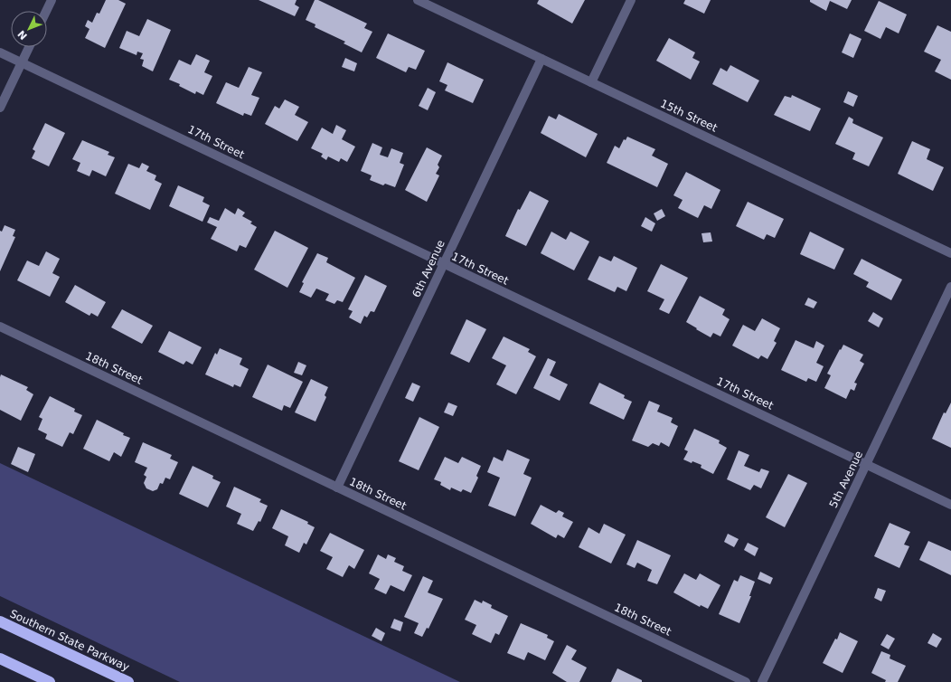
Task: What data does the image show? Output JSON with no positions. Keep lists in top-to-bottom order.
{
  "streets": {
    "highway": ["Southern State Parkway"],
    "street": [
      "15th Street",
      "17th Street",
      "6th Avenue",
      "18th Street",
      "5th Avenue"
    ]
  },
  "crossings": [
    ["15th Street", "6th Avenue"],
    ["17th Street", "6th Avenue"],
    ["17th Street", "5th Avenue"],
    ["6th Avenue", "18th Street"]
  ],
  "north": "bottom left"
}
